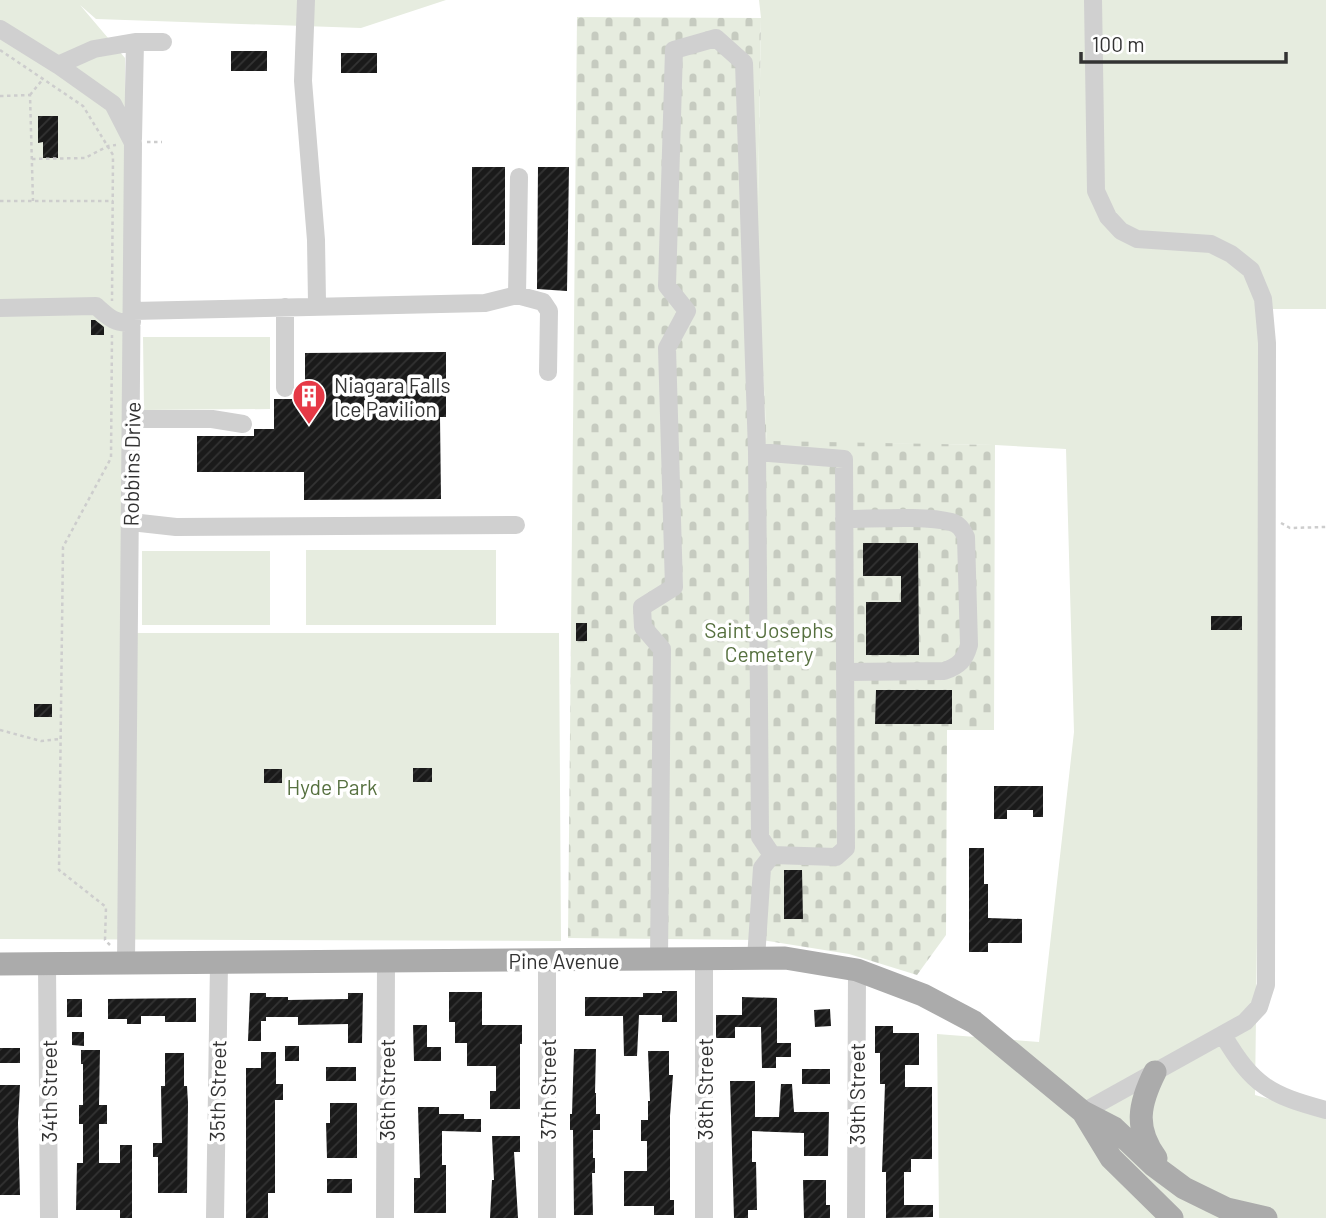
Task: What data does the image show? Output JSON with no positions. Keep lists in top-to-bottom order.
{
  "streets": {
    "main road": ["Pine Avenue"],
    "street": [
      "Robbins Drive",
      "37th Street",
      "38th Street",
      "36th Street",
      "34th Street",
      "35th Street",
      "39th Street"
    ]
  },
  "crossings": [
    ["Robbins Drive", "Pine Avenue"],
    ["Pine Avenue", "37th Street"],
    ["Pine Avenue", "38th Street"],
    ["Pine Avenue", "36th Street"],
    ["Pine Avenue", "34th Street"],
    ["Pine Avenue", "35th Street"],
    ["Pine Avenue", "39th Street"]
  ],
  "parks": ["Saint Josephs Cemetery", "Hyde Park"],
  "places": {
    "building": ["Niagara Falls Ice Pavilion"]
  },
  "scale_bar": "100 m"
}
